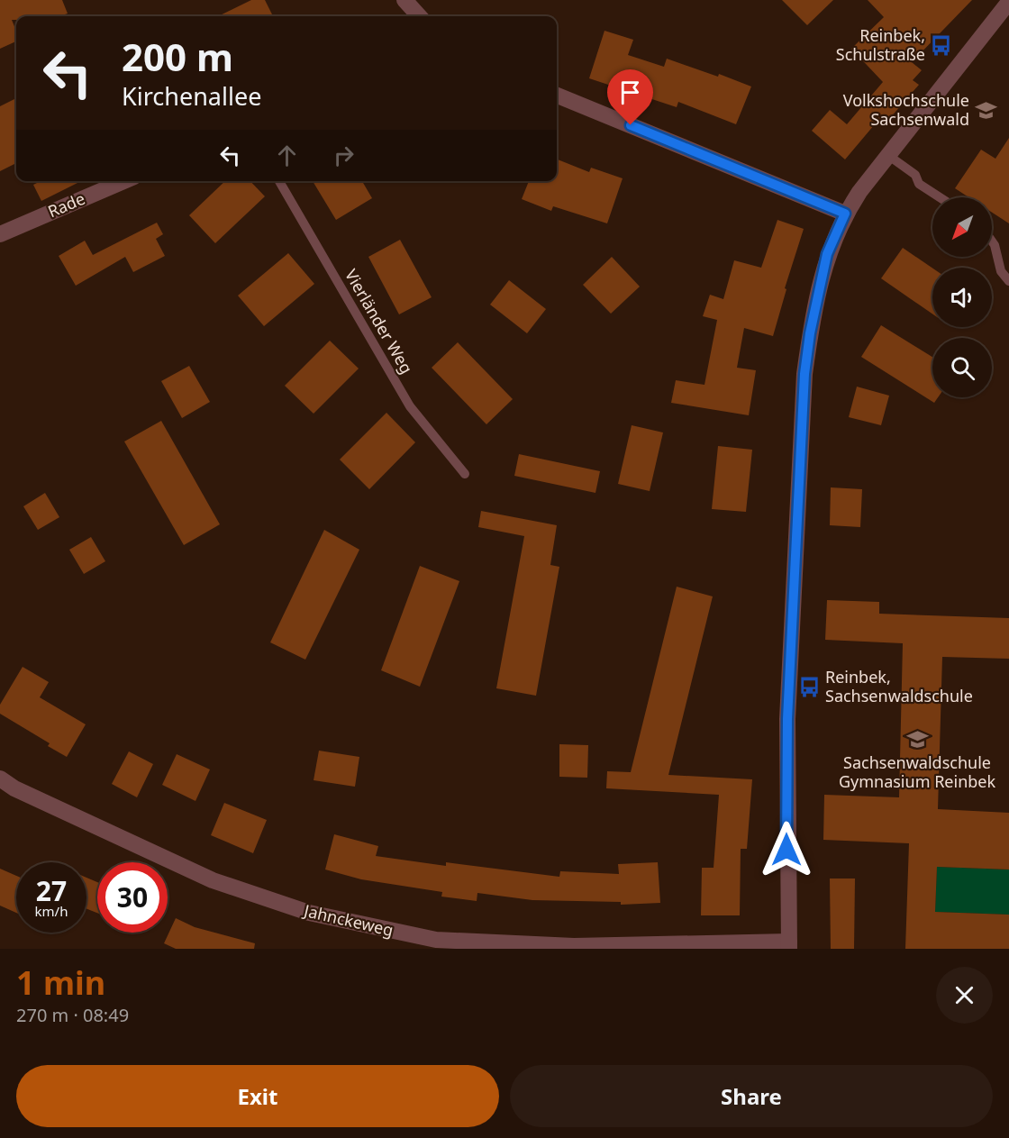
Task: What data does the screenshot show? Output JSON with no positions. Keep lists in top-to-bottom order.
{
  "streets": {
    "street": ["Rade", "Jahnckeweg"],
    "lane": ["Vierländer Weg"]
  },
  "places": {
    "bus stop": ["Reinbek, Schulstraße", "Reinbek, Sachsenwaldschule"],
    "school or university": ["Volkshochschule Sachsenwald", "Sachsenwaldschule Gymnasium Reinbek"]
  },
  "north": "bottom left",
  "page": {
    "turn": ["200 m", "Kirchenallee"],
    "speed": "27 km/h",
    "limit": "30",
    "heading": ["1 min", "270 m · 08:49"],
    "buttons": ["Exit", "Share"]
  }
}
